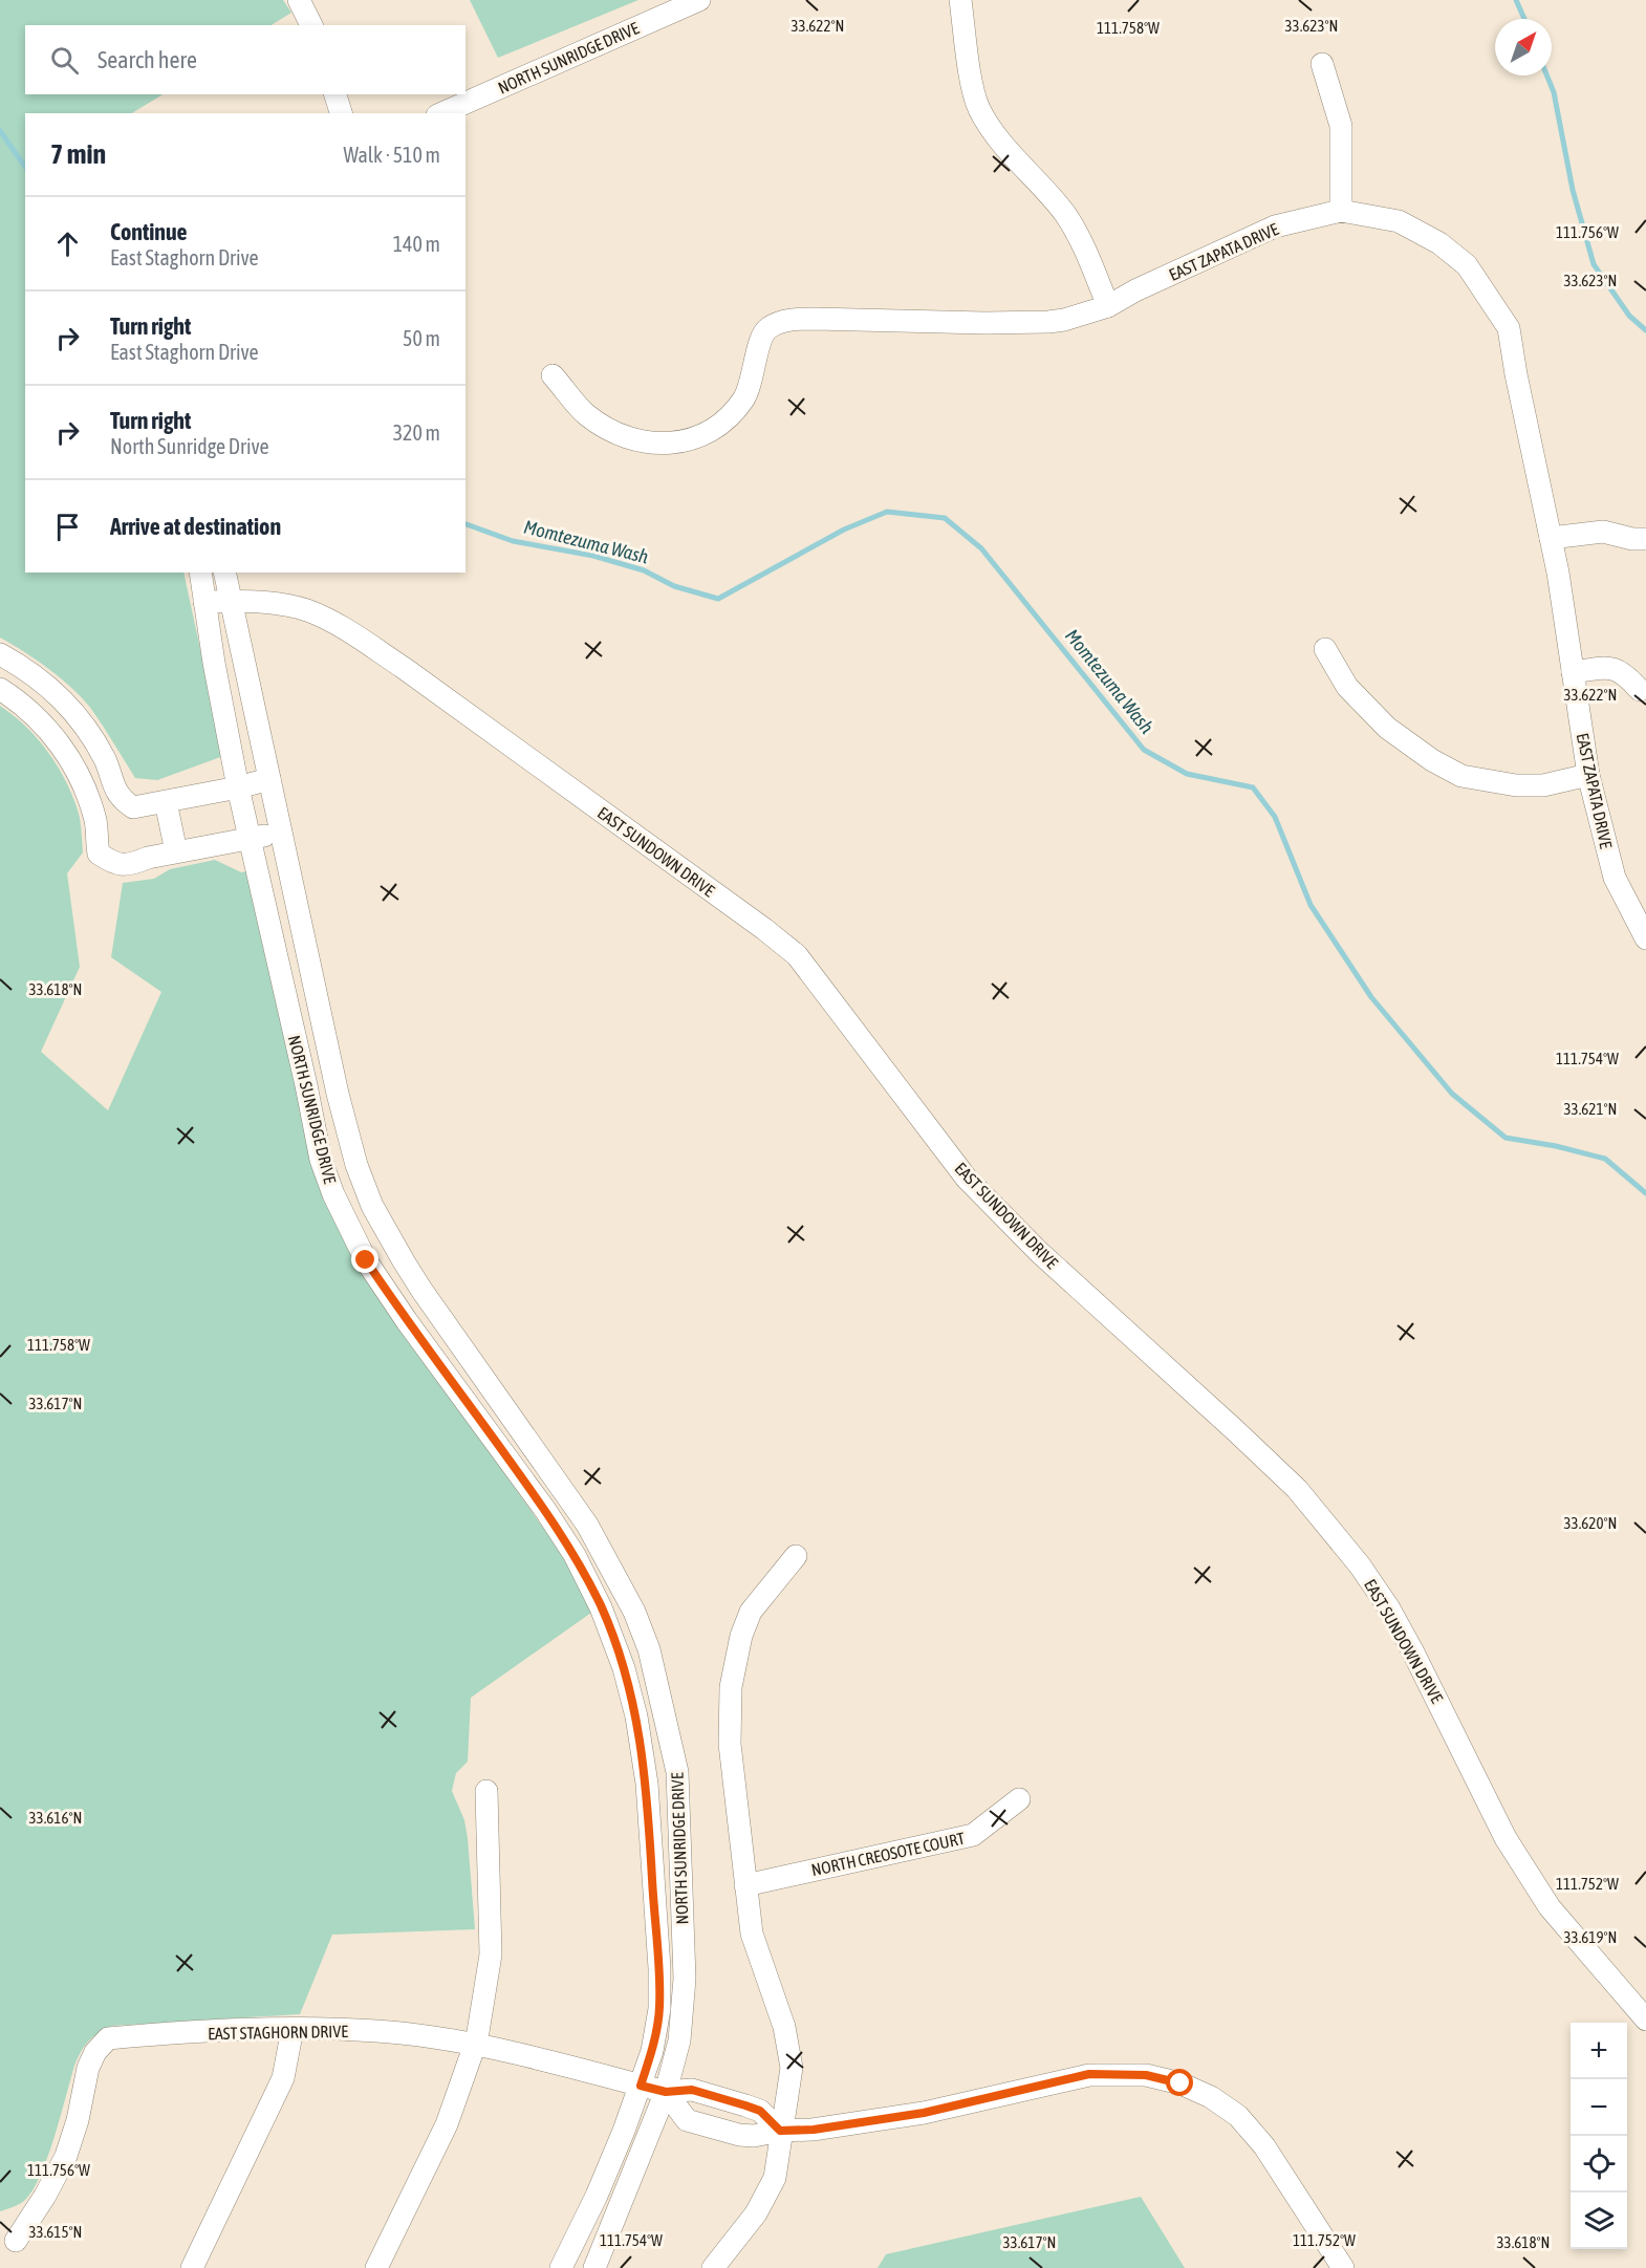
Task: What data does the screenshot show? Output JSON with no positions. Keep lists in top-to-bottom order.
{
  "streets": {
    "street": [
      "NORTH SUNRIDGE DRIVE",
      "EAST ZAPATA DRIVE",
      "EAST SUNDOWN DRIVE",
      "NORTH CREOSOTE COURT",
      "EAST STAGHORN DRIVE"
    ]
  },
  "crossings": [
    ["NORTH SUNRIDGE DRIVE", "EAST SUNDOWN DRIVE"],
    ["NORTH SUNRIDGE DRIVE", "EAST STAGHORN DRIVE"]
  ],
  "water": ["Momtezuma Wash"],
  "north": "top right",
  "page": {
    "search": "Search here",
    "heading": ["7 min", "Walk · 510 m"],
    "list": [
      ["Continue", "East Staghorn Drive", "140 m"],
      ["Turn right", "East Staghorn Drive", "50 m"],
      ["Turn right", "North Sunridge Drive", "320 m"],
      "Arrive at destination"
    ],
    "map_buttons": ["+", "−"]
  },
  "coordinates": [
    "33.622°N",
    "33.623°N",
    "111.758°W",
    "111.756°W",
    "33.618°N",
    "111.754°W",
    "33.621°N",
    "33.617°N",
    "33.620°N",
    "33.616°N",
    "111.752°W",
    "33.619°N",
    "33.615°N"
  ]
}
